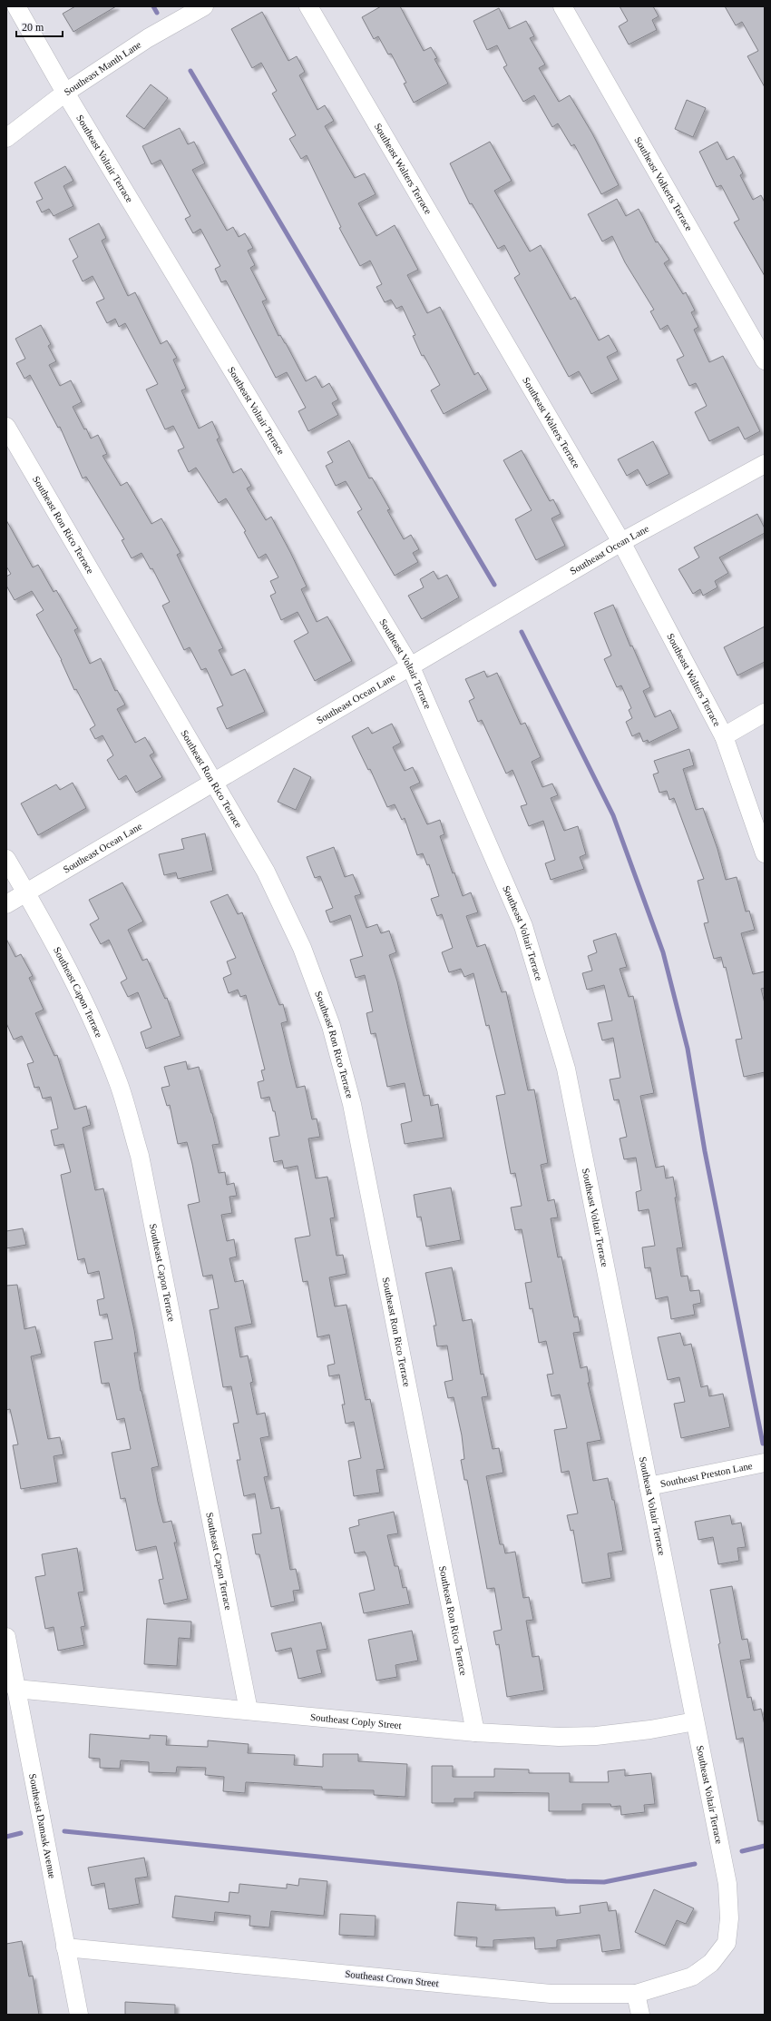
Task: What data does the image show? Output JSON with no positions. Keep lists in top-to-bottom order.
{
  "streets": {
    "street": [
      "Southeast Manth Lane",
      "Southeast Voltair Terrace",
      "Southeast Walters Terrace",
      "Southeast Volkerts Terrace",
      "Southeast Ron Rico Terrace",
      "Southeast Ocean Lane",
      "Southeast Capon Terrace",
      "Southeast Preston Lane",
      "Southeast Coply Street",
      "Southeast Damask Avenue",
      "Southeast Crown Street"
    ]
  },
  "crossings": [
    ["Southeast Manth Lane", "Southeast Voltair Terrace"],
    ["Southeast Voltair Terrace", "Southeast Ocean Lane"],
    ["Southeast Voltair Terrace", "Southeast Preston Lane"],
    ["Southeast Voltair Terrace", "Southeast Coply Street"],
    ["Southeast Voltair Terrace", "Southeast Crown Street"],
    ["Southeast Walters Terrace", "Southeast Ocean Lane"],
    ["Southeast Ron Rico Terrace", "Southeast Ocean Lane"],
    ["Southeast Ron Rico Terrace", "Southeast Coply Street"],
    ["Southeast Ocean Lane", "Southeast Capon Terrace"],
    ["Southeast Capon Terrace", "Southeast Coply Street"],
    ["Southeast Coply Street", "Southeast Damask Avenue"],
    ["Southeast Damask Avenue", "Southeast Crown Street"]
  ],
  "scale_bar": "20 m"
}
